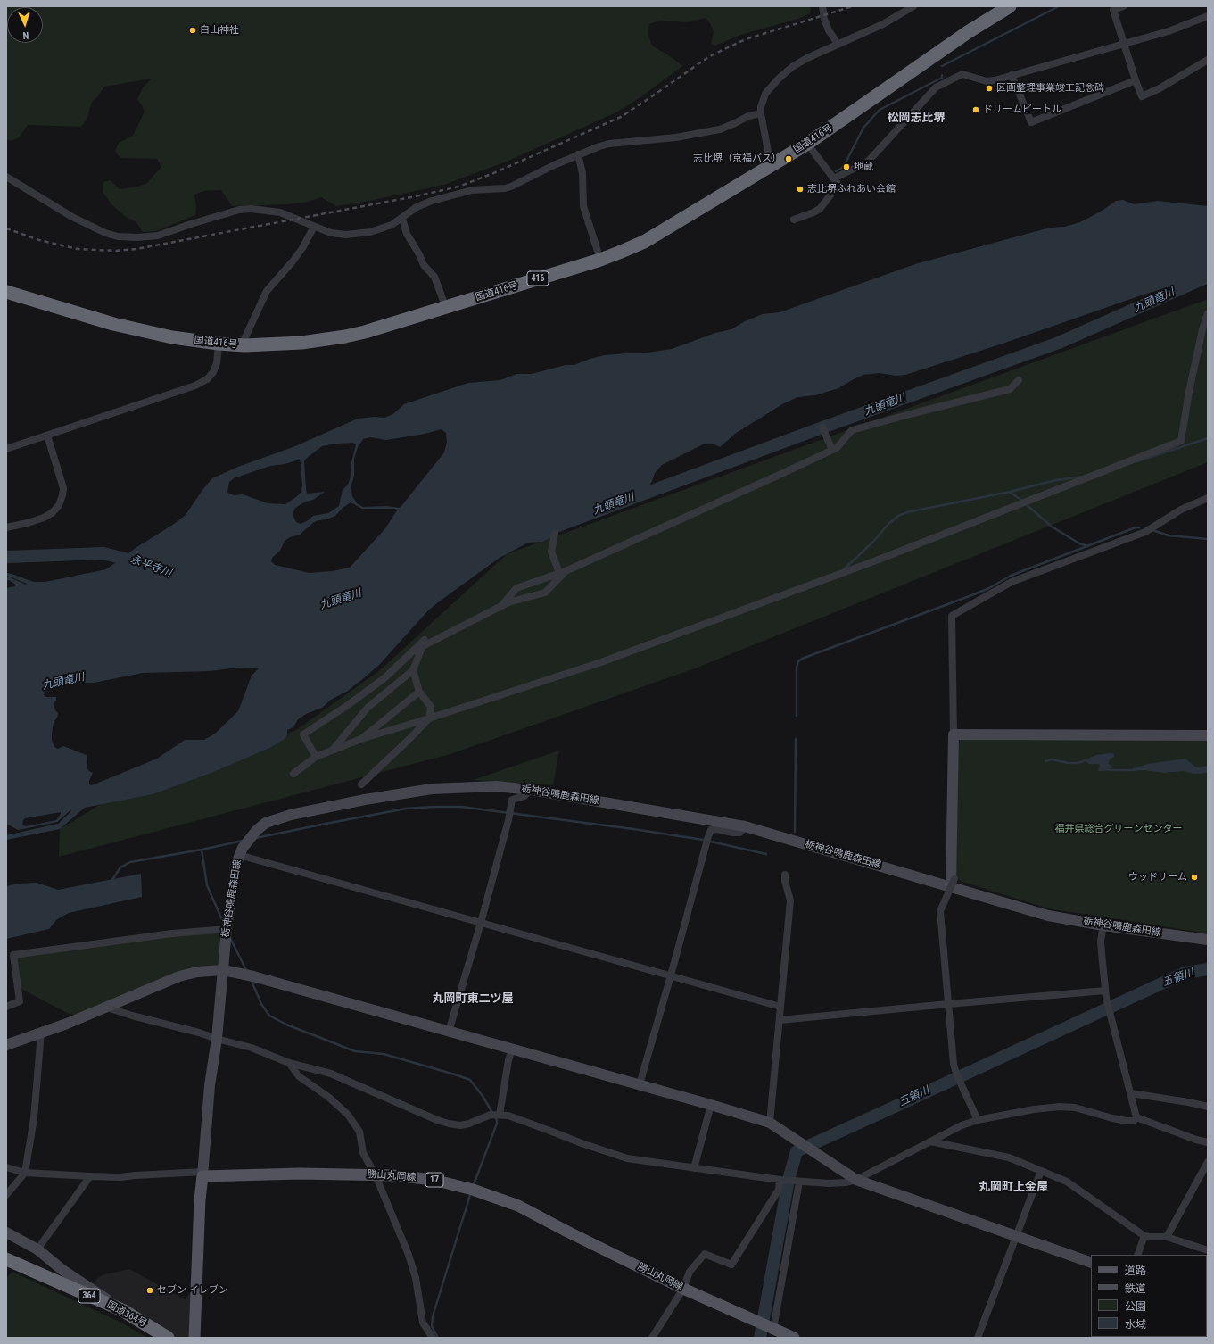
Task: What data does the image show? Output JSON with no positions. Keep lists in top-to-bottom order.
{
  "streets": {
    "highway": [
      "国道416号",
      "416",
      "364",
      "国道364号"
    ],
    "main road": ["勝山丸岡線", "17"],
    "street": ["栃神谷鳴鹿森田線"]
  },
  "crossings": [
    ["栃神谷鳴鹿森田線", "勝山丸岡線"]
  ],
  "districts": ["松岡志比堺", "丸岡町東二ツ屋", "丸岡町上金屋"],
  "water": ["九頭竜川", "永平寺川", "五領川"],
  "parks": ["福井県総合グリーンセンター"],
  "places": [
    "白山神社",
    "区画整理事業竣工記念碑",
    "ドリームビートル",
    "志比堺（京福バス）",
    "地蔵",
    "志比堺ふれあい会館",
    "ウッドリーム",
    "セブン-イレブン"
  ],
  "legend": [
    "道路",
    "鉄道",
    "公園",
    "水域"
  ],
  "north": "bottom"
}
